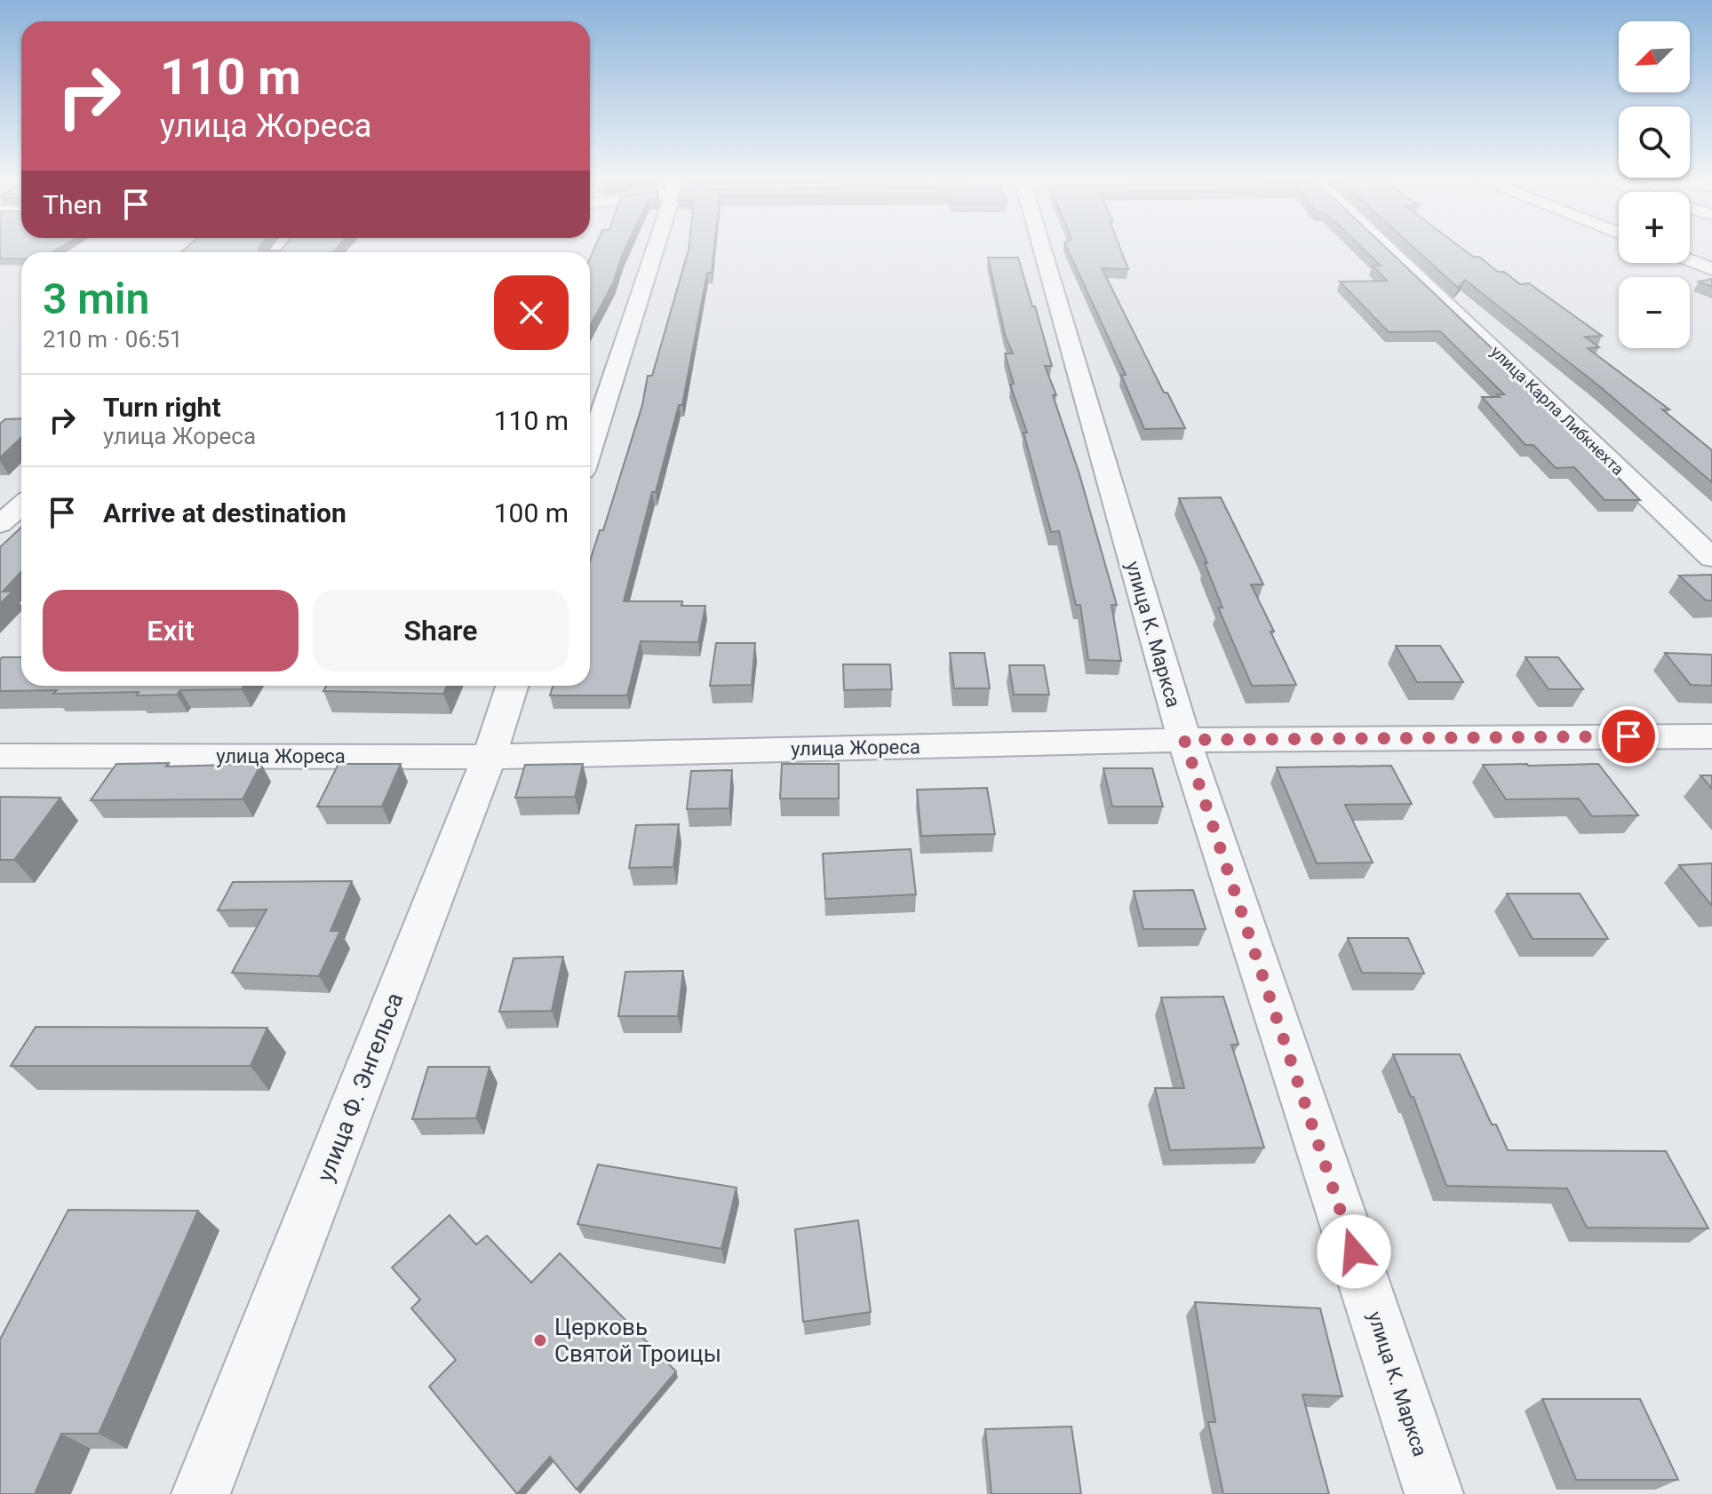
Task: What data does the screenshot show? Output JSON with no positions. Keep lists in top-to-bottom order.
{
  "streets": {
    "street": [
      "улица Карла Либкнехта",
      "улица К. Маркса",
      "улица Жореса",
      "улица Ф. Энгельса"
    ]
  },
  "crossings": [
    ["улица К. Маркса", "улица Жореса"],
    ["улица Жореса", "улица Ф. Энгельса"]
  ],
  "places": ["Церковь Святой Троицы"],
  "north": "bottom left",
  "page": {
    "map_buttons": ["+", "−"],
    "turn": ["110 m", "улица Жореса"],
    "then": "Then",
    "heading": ["3 min", "210 m · 06:51"],
    "list": [
      {
        "name": "Turn right",
        "note": "улица Жореса",
        "value": "110 m"
      },
      {
        "name": "Arrive at destination",
        "value": "100 m"
      }
    ],
    "buttons": ["Exit", "Share"]
  }
}
